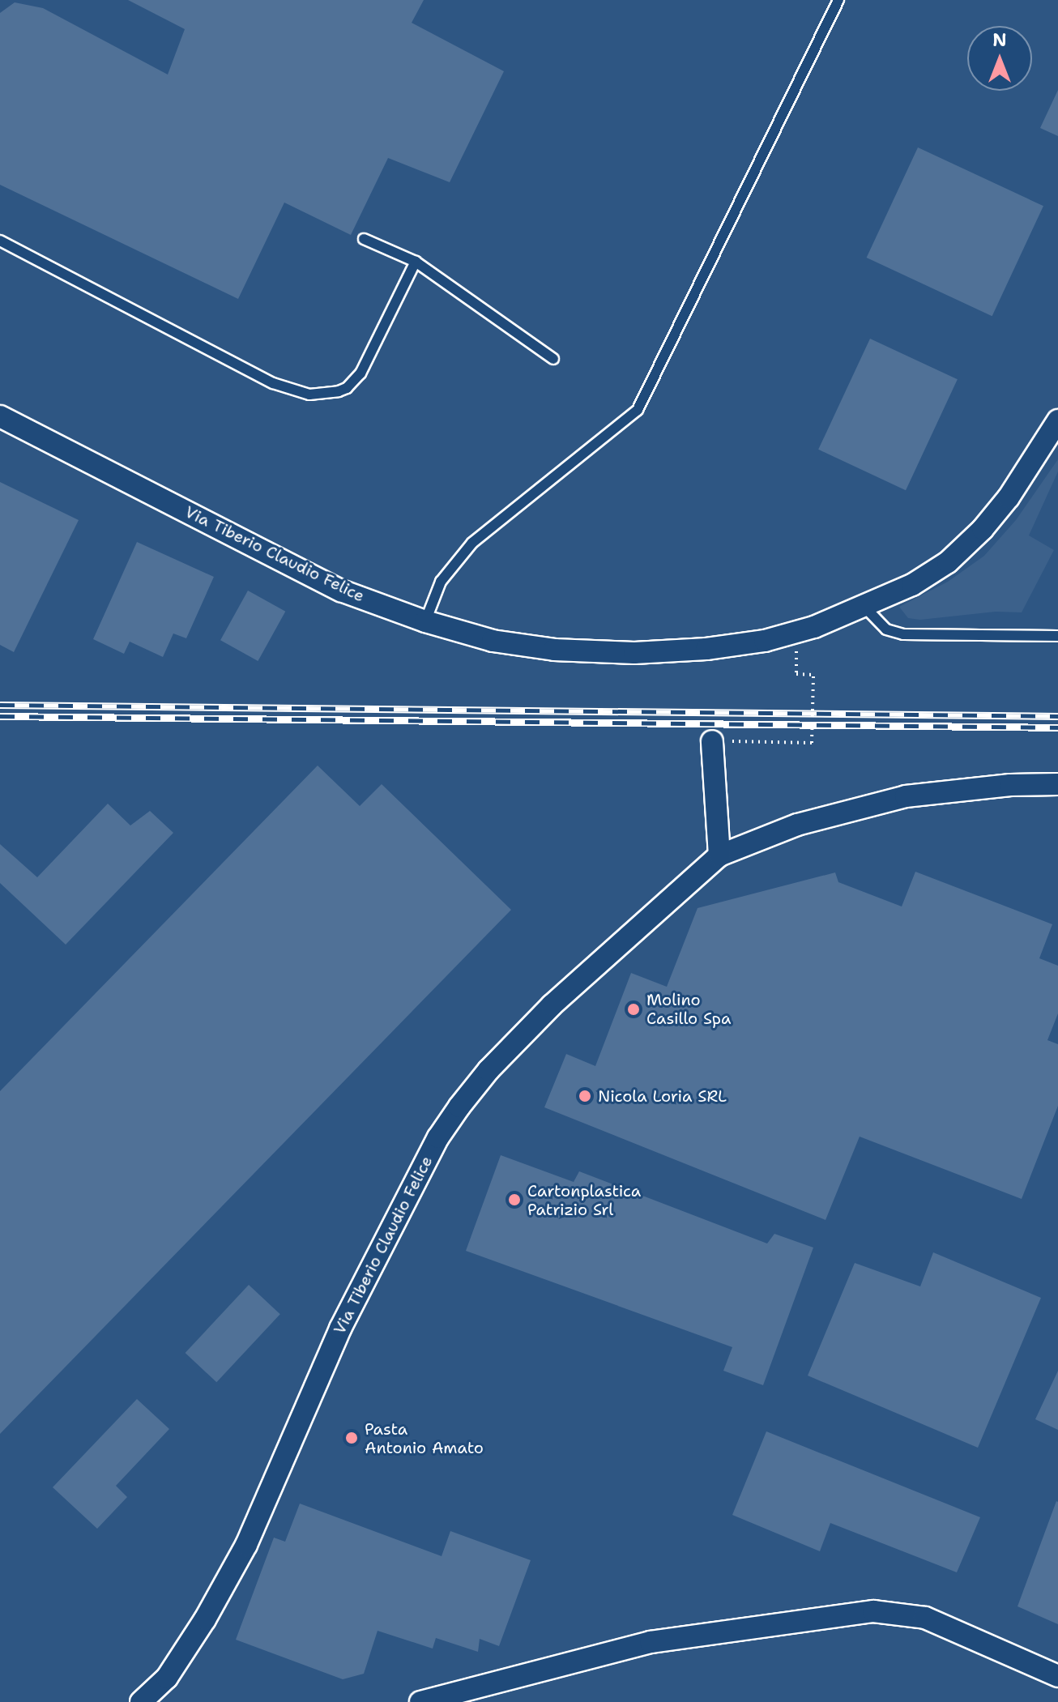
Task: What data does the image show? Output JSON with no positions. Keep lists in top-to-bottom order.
{
  "streets": {
    "street": ["Via Tiberio Claudio Felice"]
  },
  "places": [
    "Molino Casillo Spa",
    "Nicola Loria SRL",
    "Cartonplastica Patrizio Srl",
    "Pasta Antonio Amato"
  ],
  "north": "top"
}
